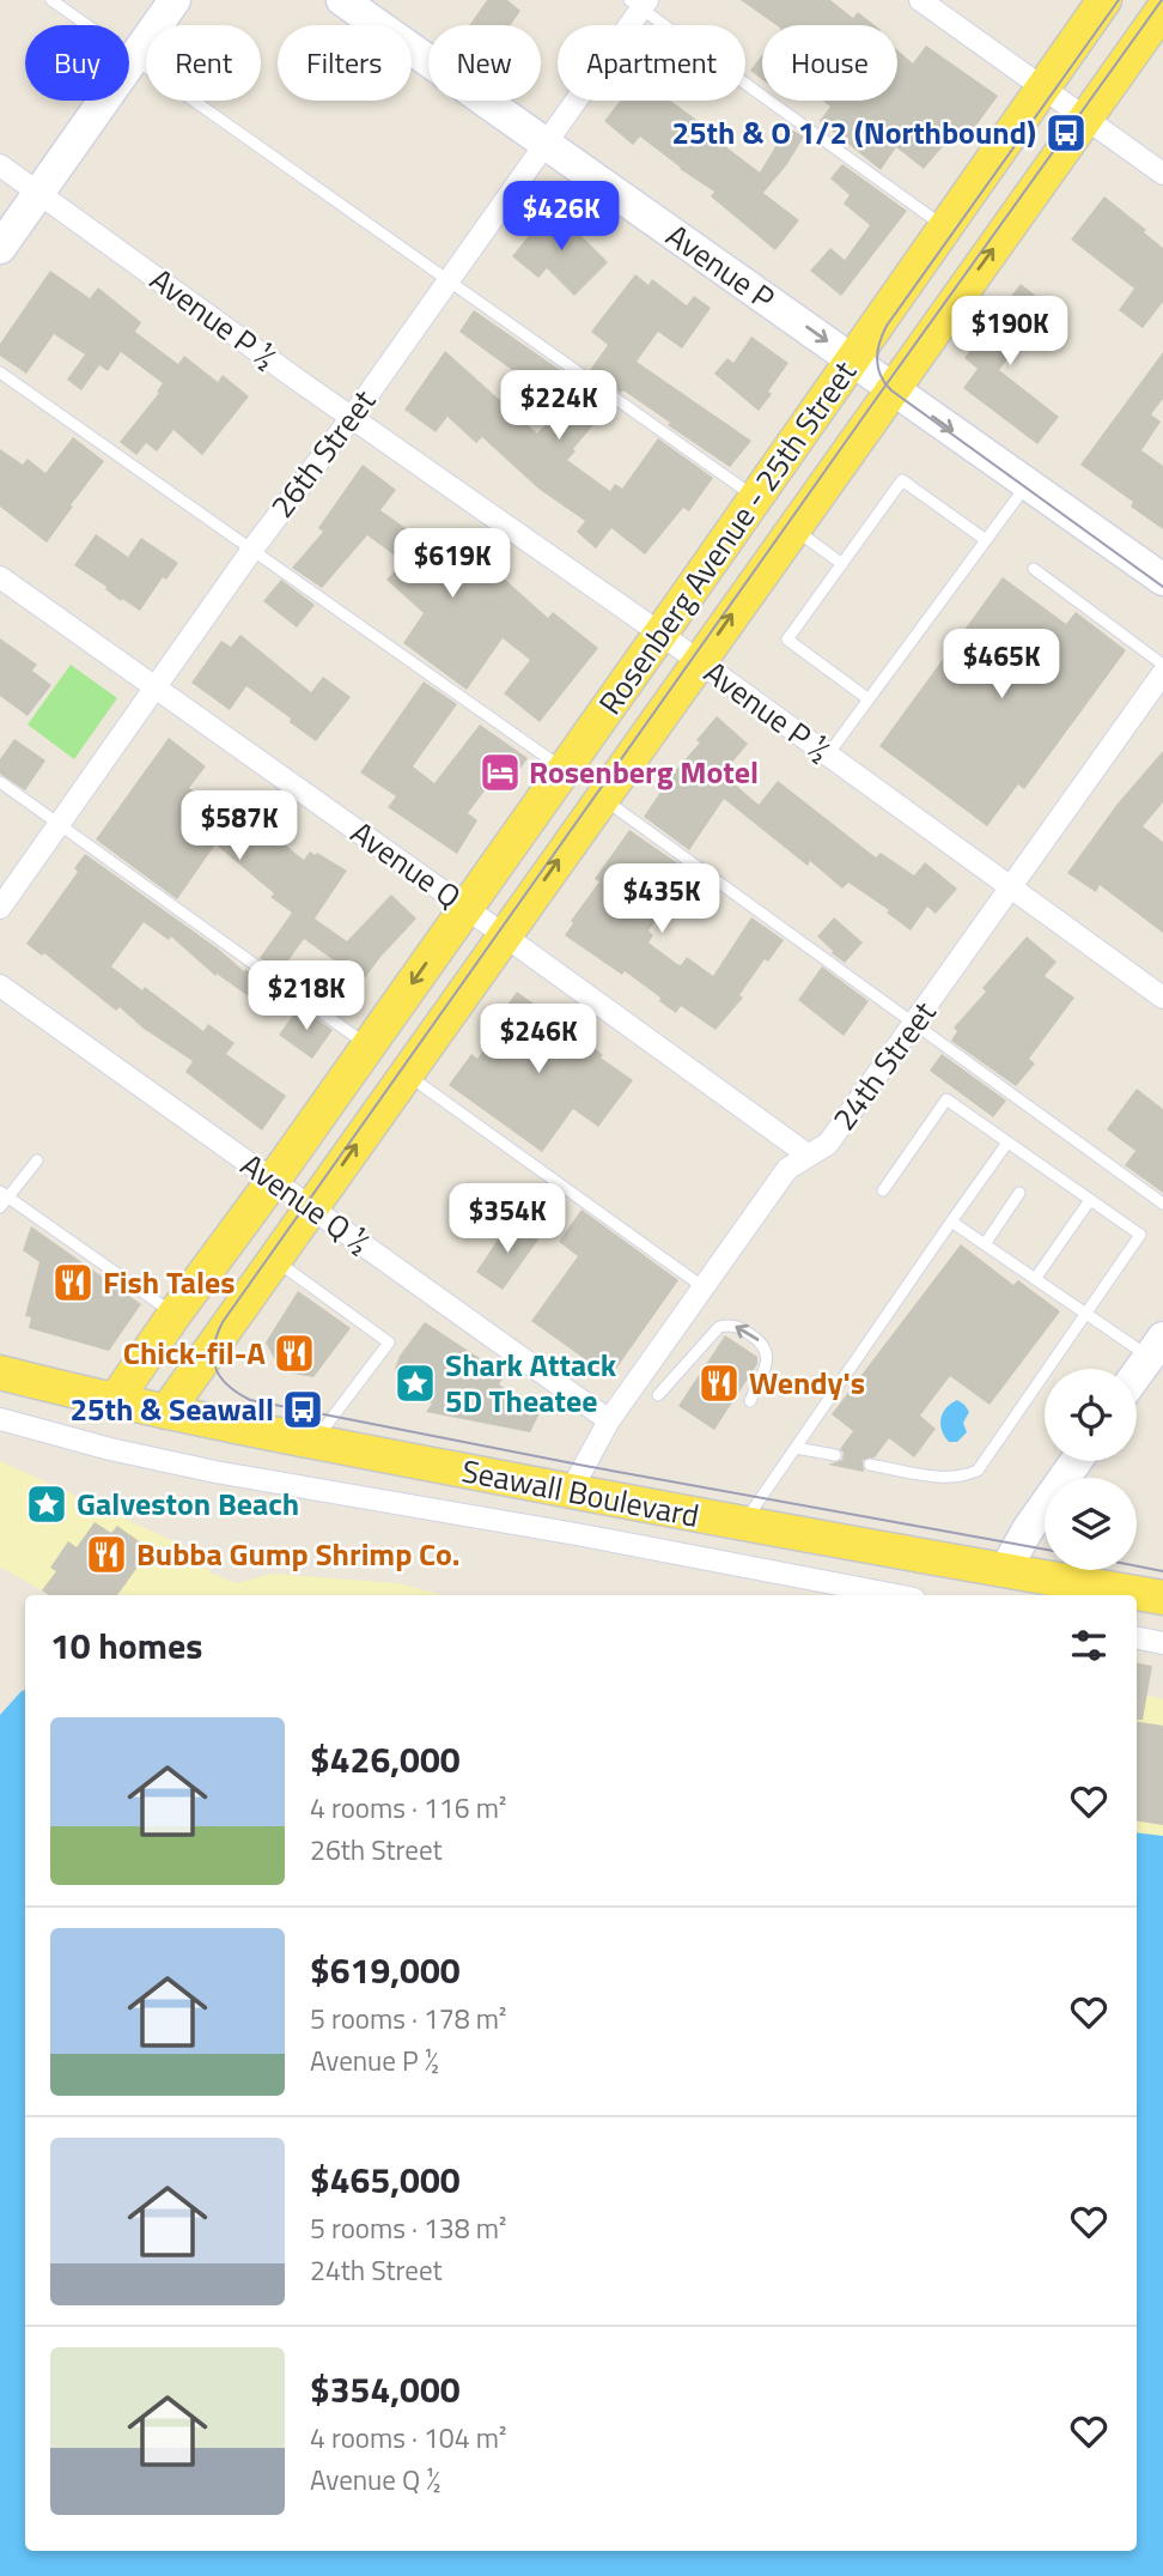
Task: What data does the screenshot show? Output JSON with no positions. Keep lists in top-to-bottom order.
{
  "streets": {
    "main road": ["Avenue P", "Rosenberg Avenue - 25th Street", "Seawall Boulevard"],
    "street": [
      "Avenue P ½",
      "26th Street",
      "Avenue Q",
      "24th Street",
      "Avenue Q ½"
    ]
  },
  "crossings": [
    ["Avenue P", "26th Street"],
    ["Avenue P", "Rosenberg Avenue - 25th Street"],
    ["Avenue P ½", "26th Street"],
    ["Avenue P ½", "Rosenberg Avenue - 25th Street"],
    ["Avenue P ½", "24th Street"],
    ["26th Street", "Avenue Q"],
    ["Rosenberg Avenue - 25th Street", "Avenue Q"],
    ["Rosenberg Avenue - 25th Street", "Avenue Q ½"],
    ["Rosenberg Avenue - 25th Street", "Seawall Boulevard"],
    ["Avenue Q", "24th Street"],
    ["24th Street", "Avenue Q ½"],
    ["24th Street", "Seawall Boulevard"]
  ],
  "one_way": ["Avenue P"],
  "places": {
    "bus stop": ["25th & O 1/2 (Northbound)", "25th & Seawall"],
    "hotel": ["Rosenberg Motel"],
    "restaurant": [
      "Fish Tales",
      "Chick-fil-A",
      "Wendy's",
      "Bubba Gump Shrimp Co."
    ],
    "place": ["Shark Attack 5D Theatee", "Galveston Beach"]
  },
  "page": {
    "chip": [
      "Buy",
      "Rent",
      "Filters",
      "New",
      "Apartment",
      "House"
    ],
    "price": [
      "$426K",
      "$190K",
      "$224K",
      "$619K",
      "$465K",
      "$587K",
      "$435K",
      "$218K",
      "$246K",
      "$354K"
    ],
    "heading": "10 homes",
    "list": [
      {
        "name": "$426,000",
        "note": "4 rooms · 116 m² · 26th Street"
      },
      {
        "name": "$619,000",
        "note": "5 rooms · 178 m² · Avenue P ½"
      },
      {
        "name": "$465,000",
        "note": "5 rooms · 138 m² · 24th Street"
      },
      {
        "name": "$354,000",
        "note": "4 rooms · 104 m² · Avenue Q ½"
      }
    ]
  }
}
